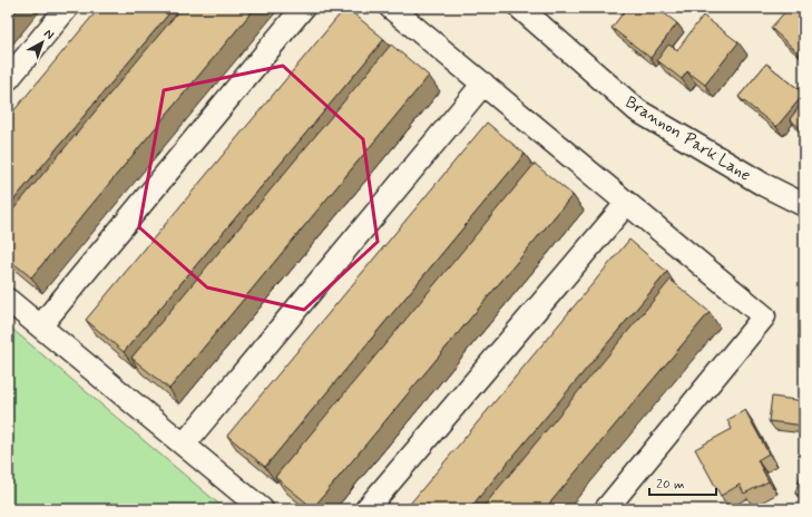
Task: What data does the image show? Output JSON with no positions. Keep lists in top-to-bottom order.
{
  "streets": {
    "street": ["Brannon Park Lane"]
  },
  "scale_bar": "20 m",
  "north": "top right"
}
